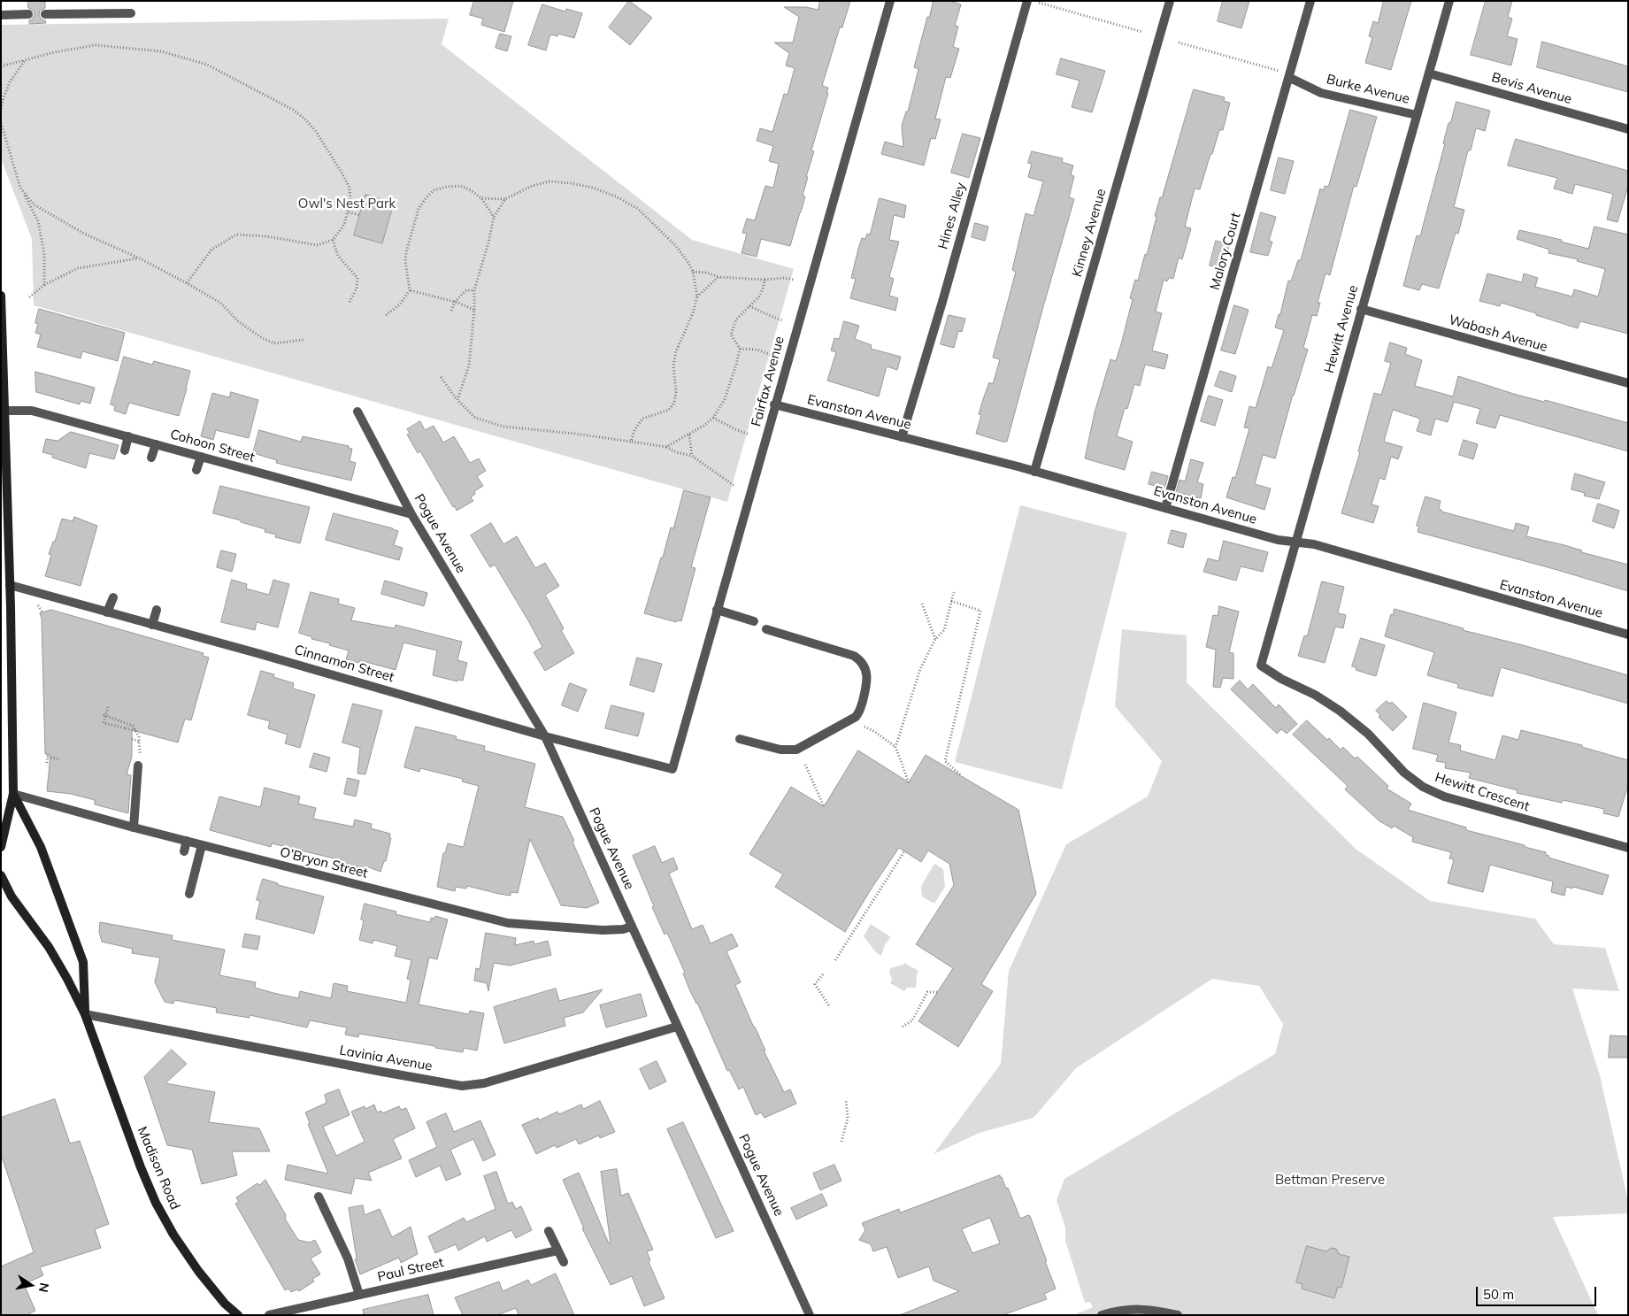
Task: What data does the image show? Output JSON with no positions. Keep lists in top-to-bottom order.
{
  "streets": {
    "main road": ["Madison Road"],
    "street": [
      "Bevis Avenue",
      "Burke Avenue",
      "Hines Alley",
      "Kinney Avenue",
      "Malory Court",
      "Hewitt Avenue",
      "Wabash Avenue",
      "Fairfax Avenue",
      "Evanston Avenue",
      "Cohoon Street",
      "Pogue Avenue",
      "Cinnamon Street",
      "Hewitt Crescent",
      "O’Bryon Street",
      "Lavinia Avenue",
      "Paul Street"
    ]
  },
  "crossings": [
    ["Bevis Avenue", "Hewitt Avenue"],
    ["Burke Avenue", "Malory Court"],
    ["Burke Avenue", "Hewitt Avenue"],
    ["Hines Alley", "Evanston Avenue"],
    ["Kinney Avenue", "Evanston Avenue"],
    ["Malory Court", "Evanston Avenue"],
    ["Hewitt Avenue", "Wabash Avenue"],
    ["Hewitt Avenue", "Evanston Avenue"],
    ["Hewitt Avenue", "Hewitt Crescent"],
    ["Fairfax Avenue", "Evanston Avenue"],
    ["Fairfax Avenue", "Cinnamon Street"],
    ["Cohoon Street", "Pogue Avenue"],
    ["Cohoon Street", "Madison Road"],
    ["Pogue Avenue", "Cinnamon Street"],
    ["Pogue Avenue", "O’Bryon Street"],
    ["Pogue Avenue", "Lavinia Avenue"],
    ["Cinnamon Street", "Madison Road"],
    ["O’Bryon Street", "Madison Road"],
    ["Lavinia Avenue", "Madison Road"]
  ],
  "parks": ["Owl's Nest Park", "Bettman Preserve"],
  "scale_bar": "50 m",
  "north": "right"
}
